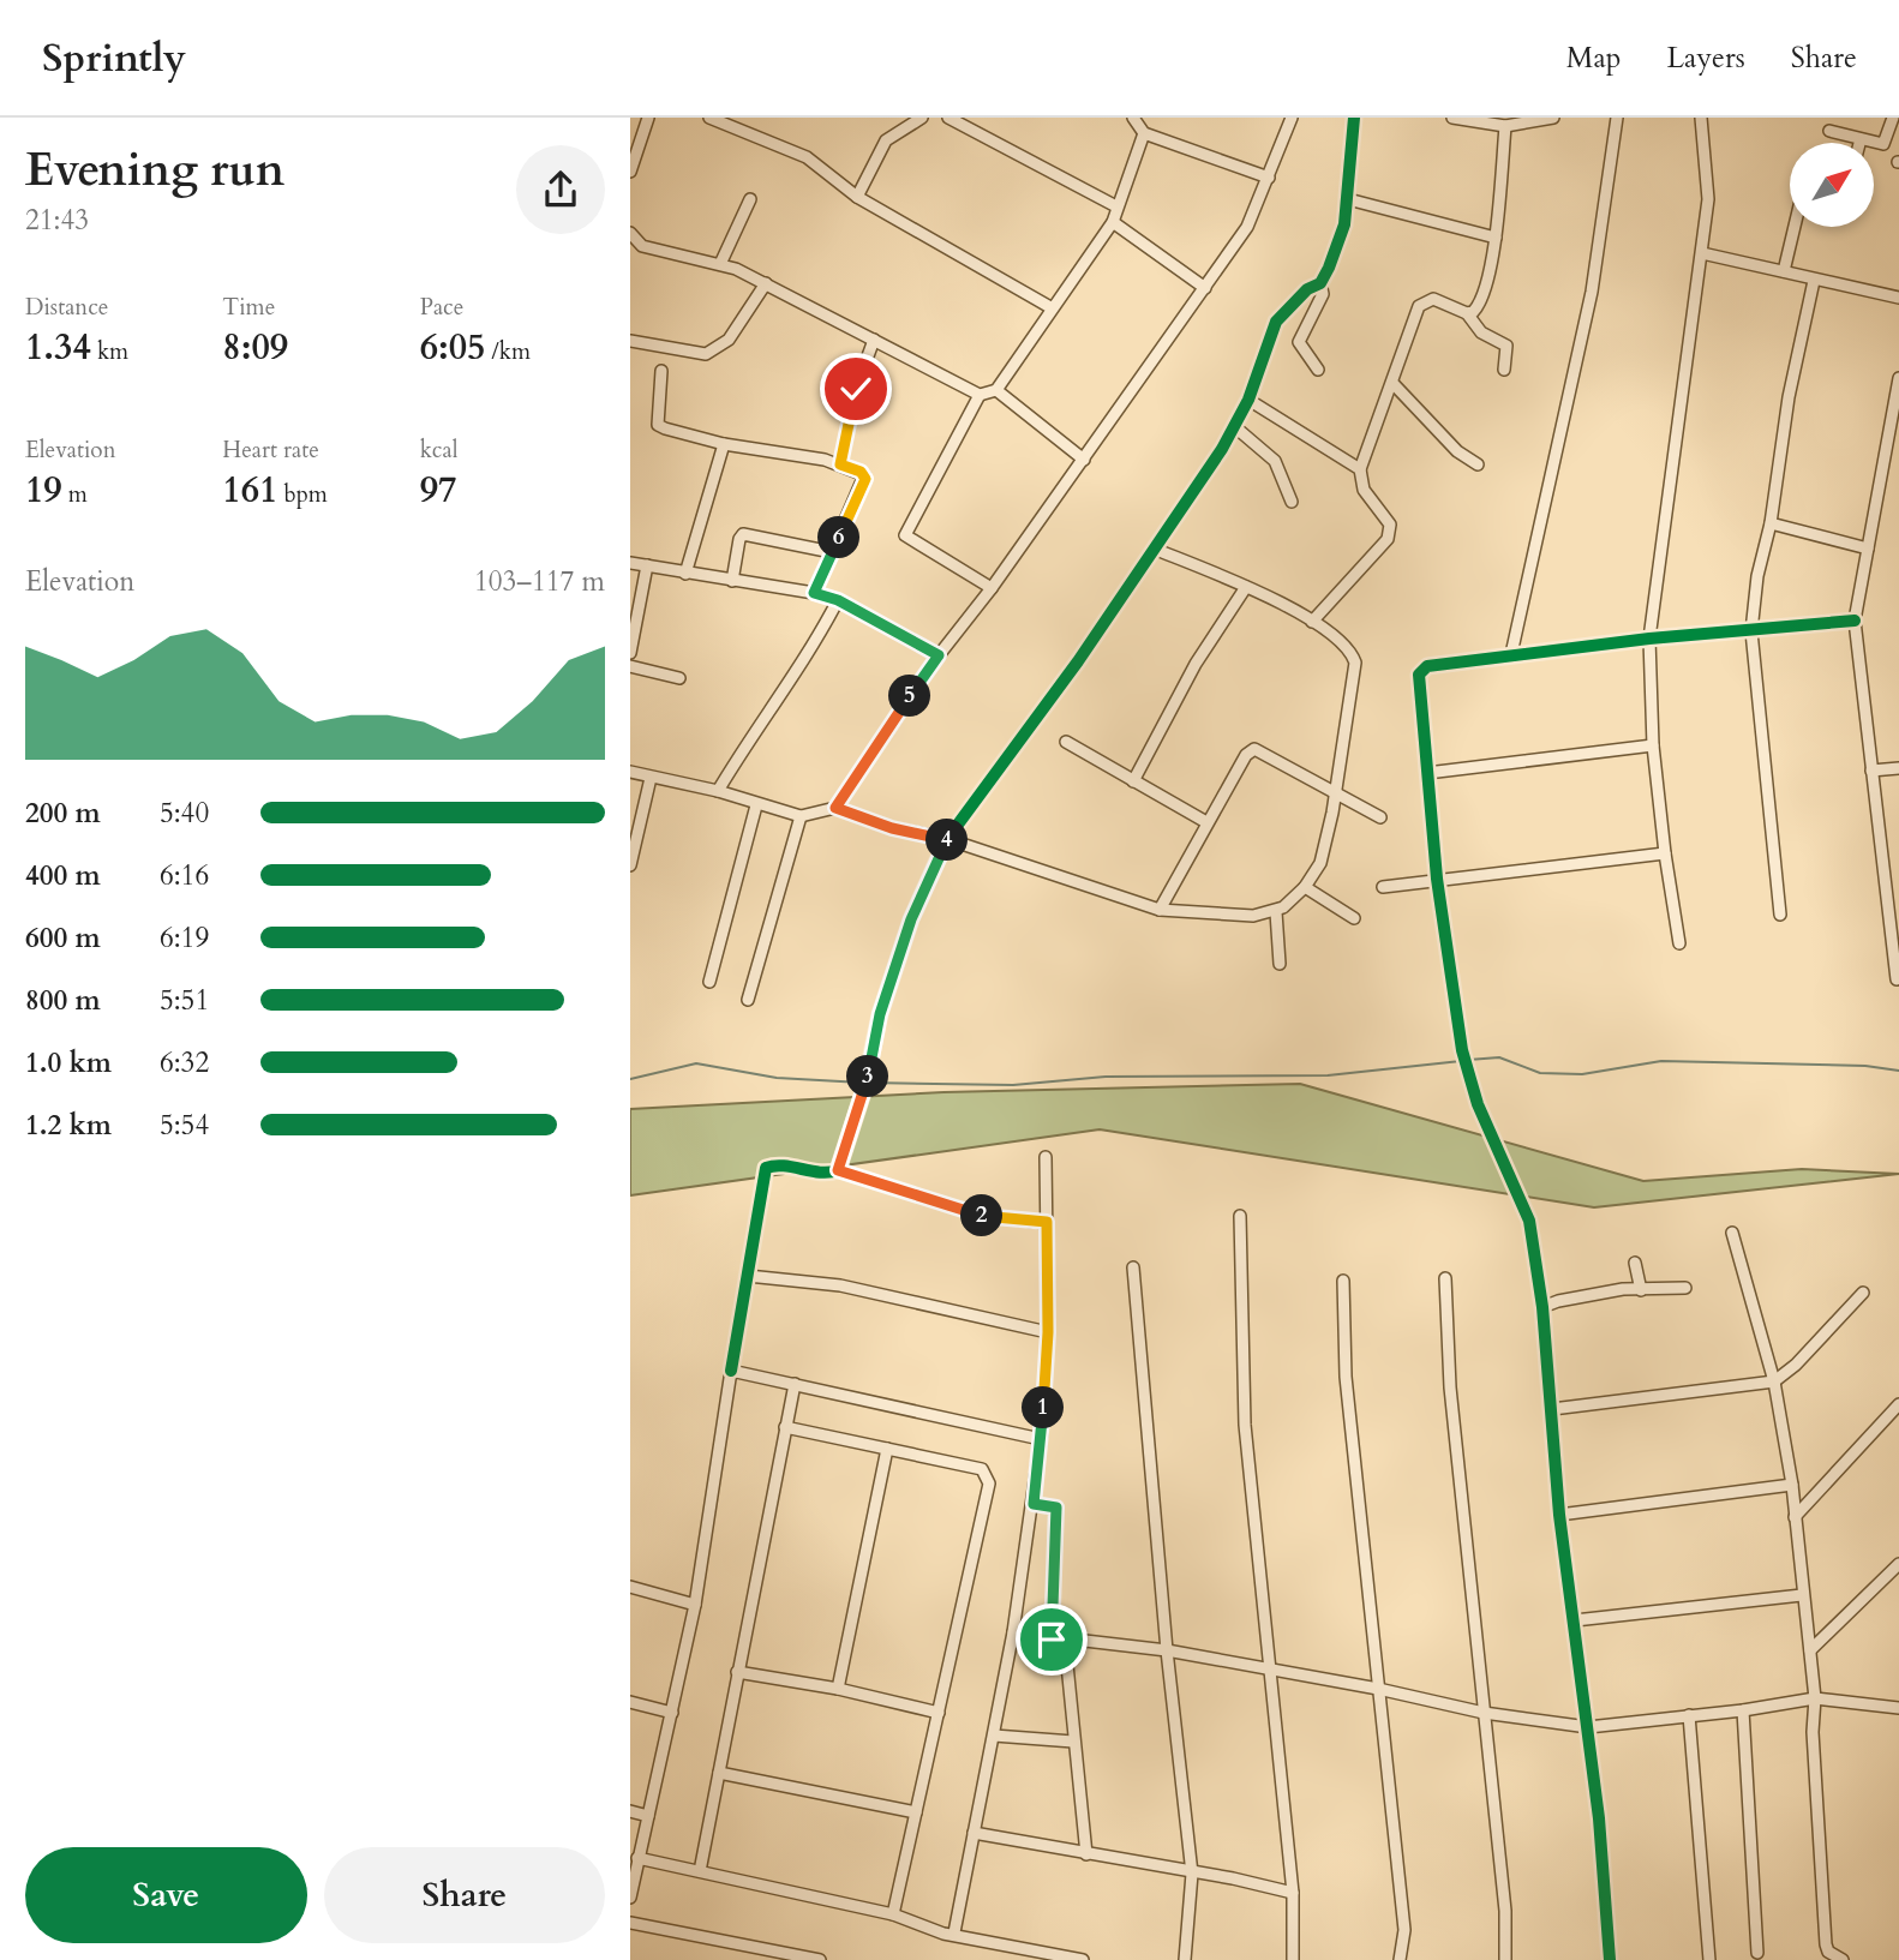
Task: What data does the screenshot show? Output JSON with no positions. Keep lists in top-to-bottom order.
{
  "north": "top right",
  "page": {
    "header": "Sprintly",
    "nav": ["Map", "Layers", "Share"],
    "heading": ["Evening run", "21:43"],
    "stats": [
      ["Distance", "1.34 km"],
      ["Time", "8:09"],
      ["Pace", "6:05 /km"],
      ["Elevation", "19 m"],
      ["Heart rate", "161 bpm"],
      ["kcal", "97"]
    ],
    "pins": [
      "6",
      "5",
      "4",
      "3",
      "2",
      "1"
    ],
    "chart": ["Elevation", "103–117 m"],
    "list": [
      {
        "name": "200 m",
        "note": "5:40"
      },
      {
        "name": "400 m",
        "note": "6:16"
      },
      {
        "name": "600 m",
        "note": "6:19"
      },
      {
        "name": "800 m",
        "note": "5:51"
      },
      {
        "name": "1.0 km",
        "note": "6:32"
      },
      {
        "name": "1.2 km",
        "note": "5:54"
      }
    ],
    "buttons": ["Save", "Share"]
  }
}
